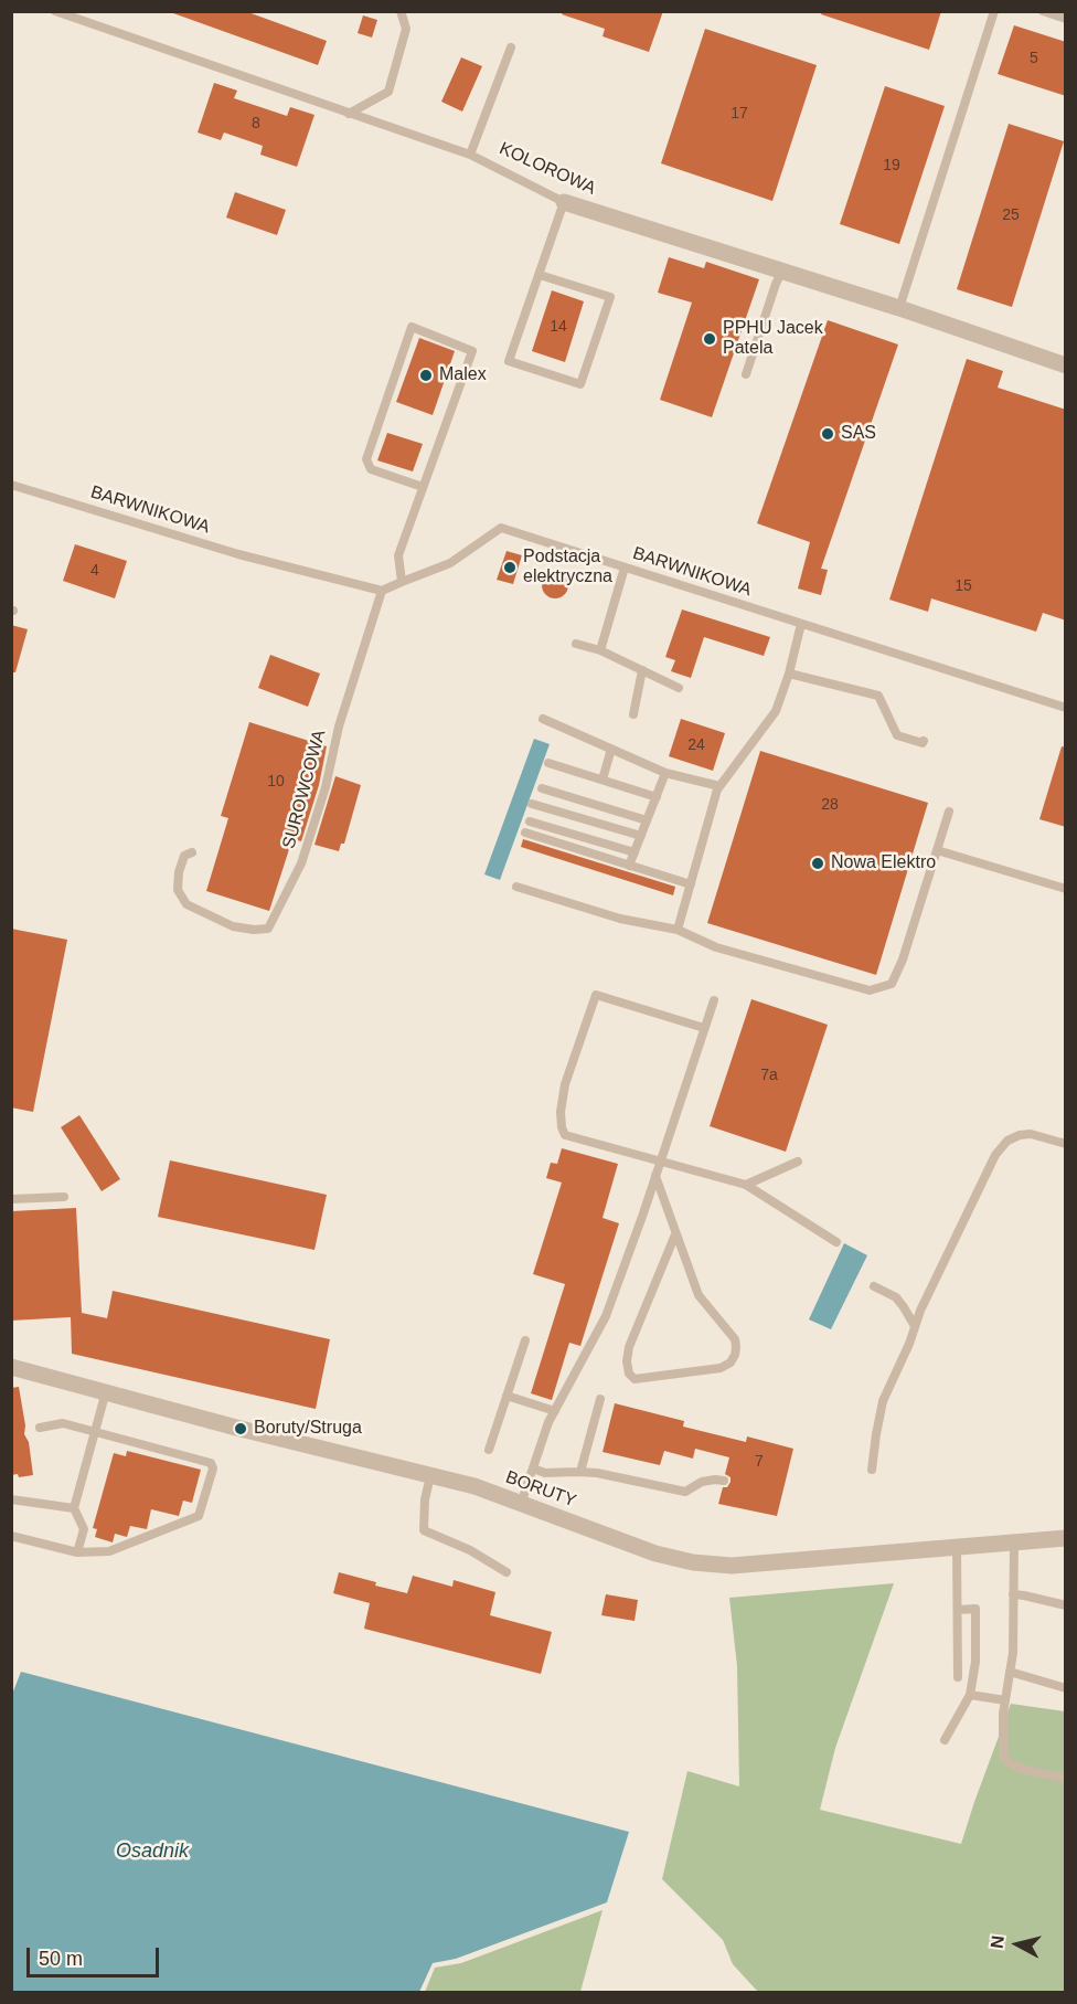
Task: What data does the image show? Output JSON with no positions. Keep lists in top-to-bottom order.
{
  "streets": {
    "street": ["KOLOROWA", "BORUTY"],
    "lane": ["BARWNIKOWA", "SUROWCOWA"]
  },
  "crossings": [
    ["BARWNIKOWA", "SUROWCOWA"]
  ],
  "water": ["Osadnik"],
  "places": [
    "PPHU Jacek Patela",
    "Malex",
    "SAS",
    "Podstacja elektryczna",
    "Nowa Elektro",
    "Boruty/Struga"
  ],
  "house_numbers": [
    "5",
    "17",
    "8",
    "19",
    "25",
    "14",
    "4",
    "15",
    "24",
    "10",
    "28",
    "7a",
    "7"
  ],
  "scale_bar": "50 m",
  "north": "left"
}
